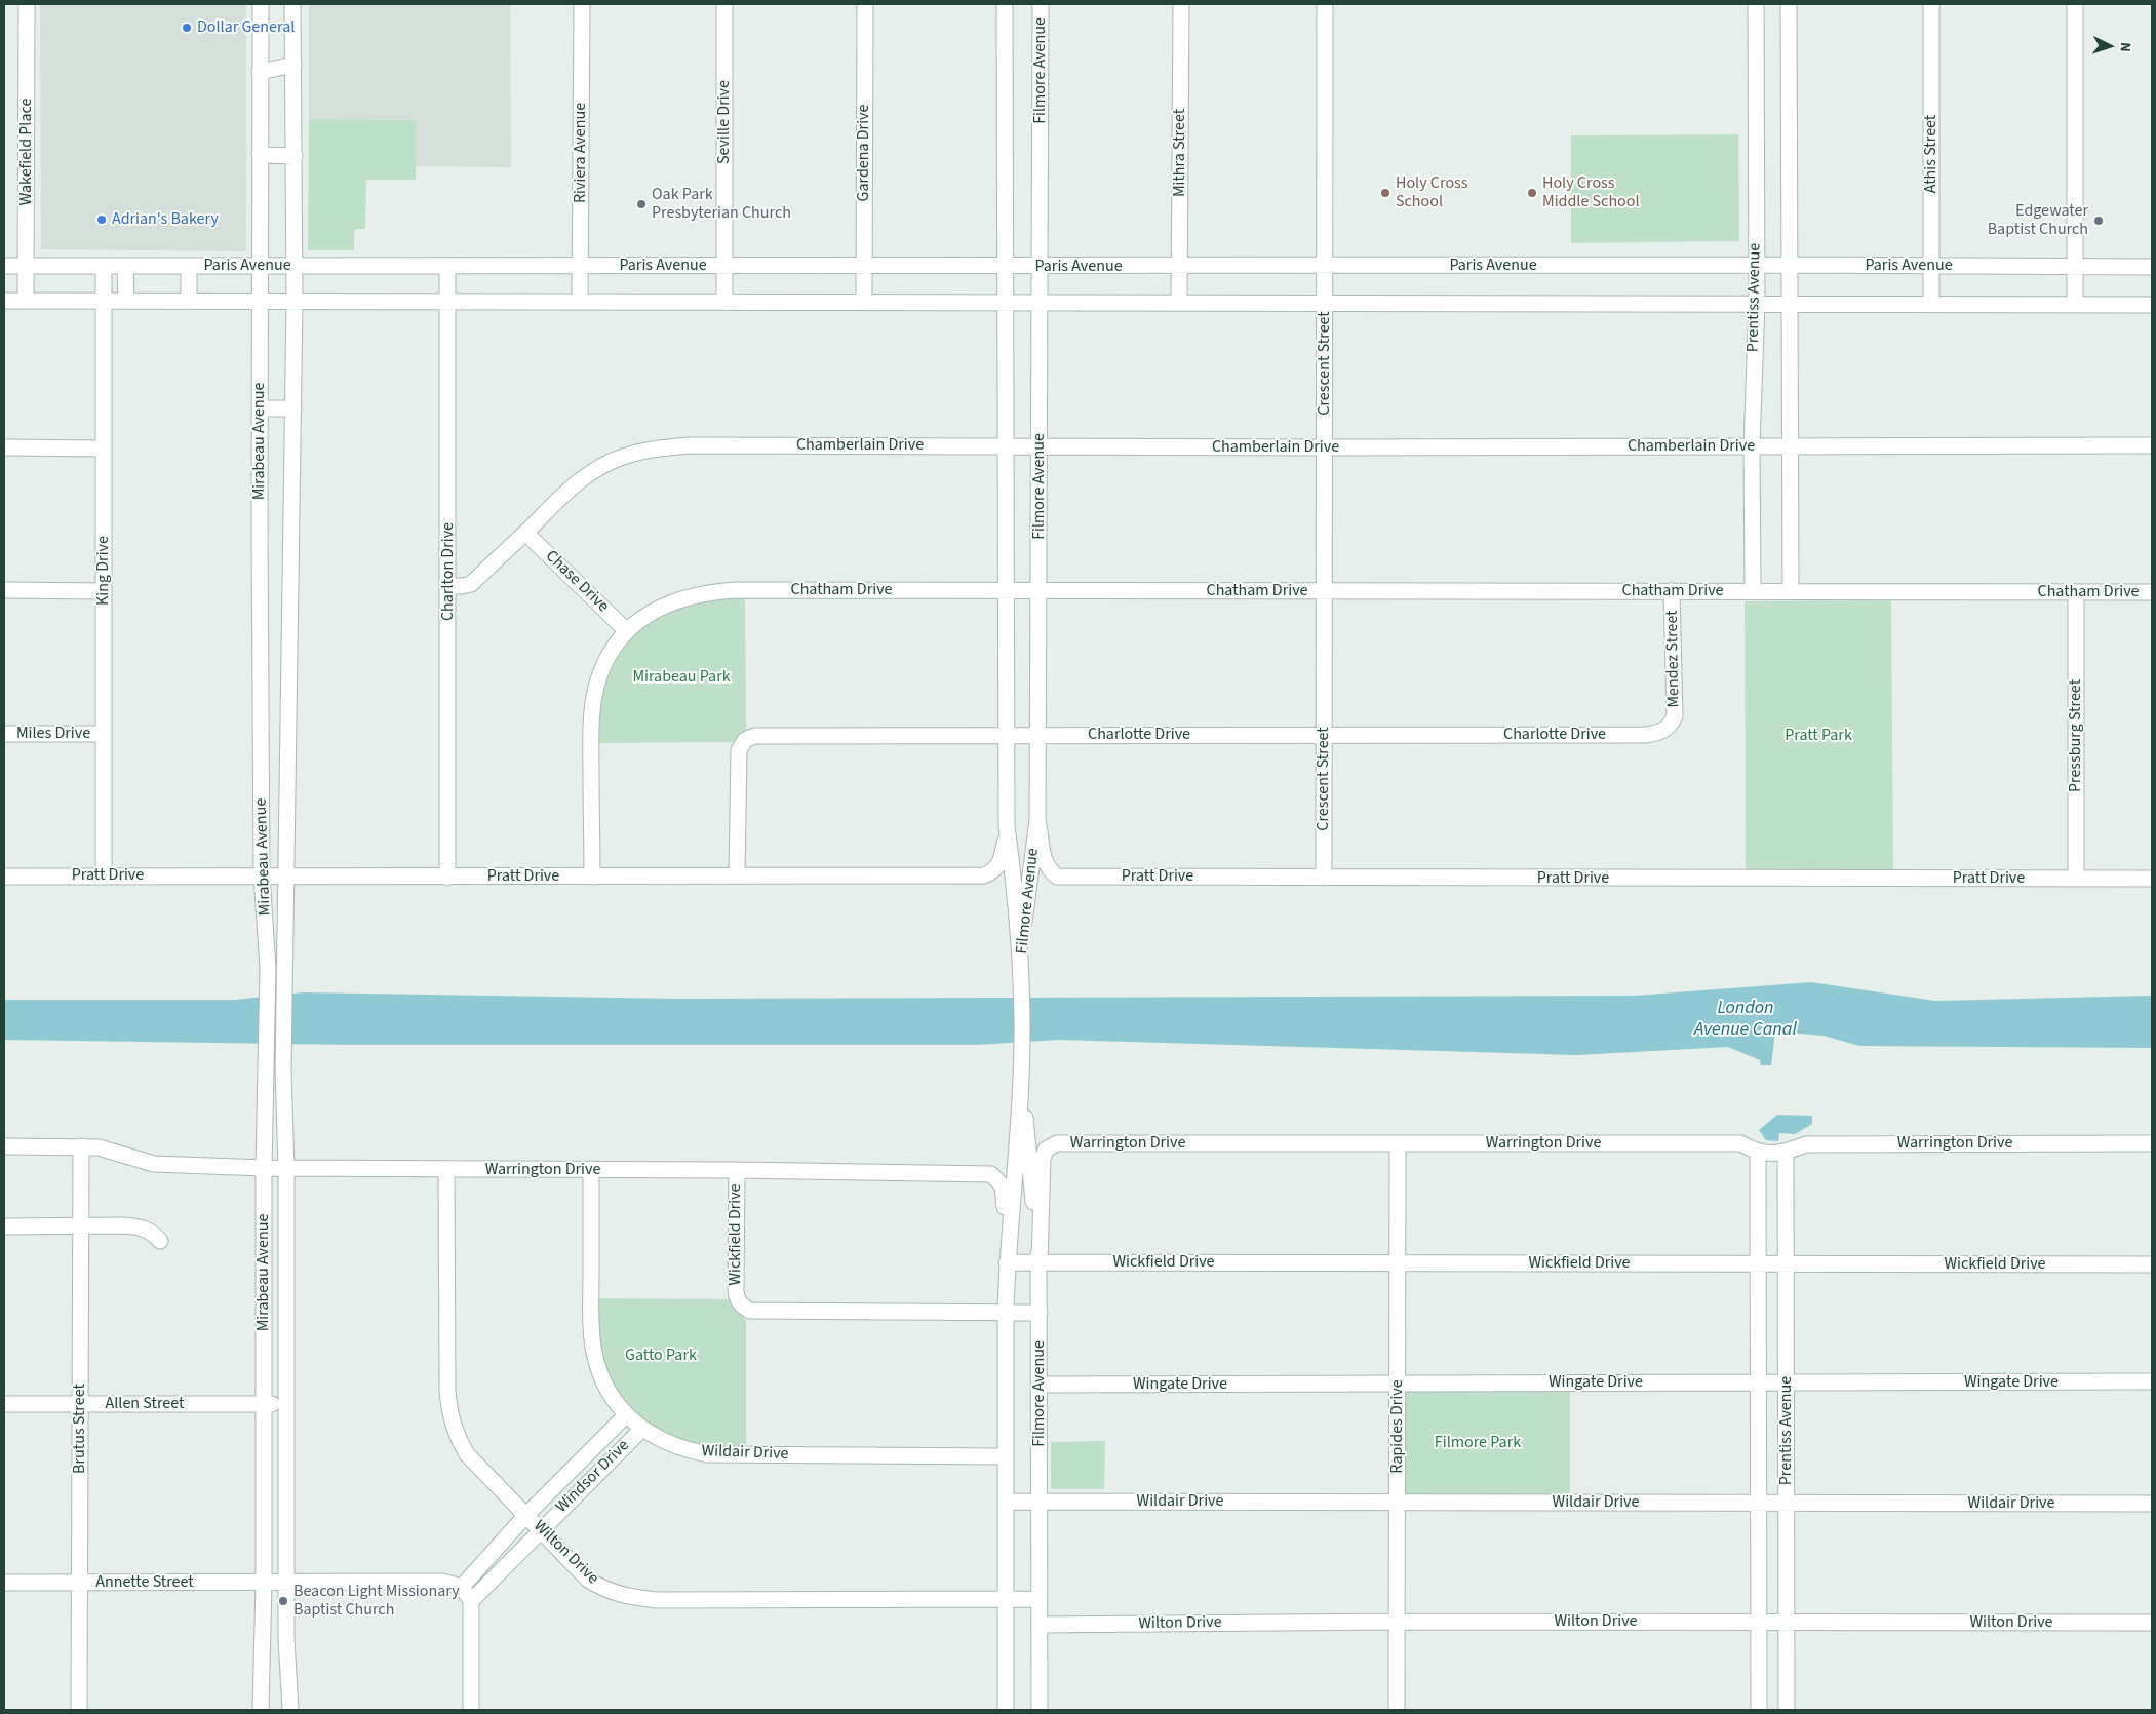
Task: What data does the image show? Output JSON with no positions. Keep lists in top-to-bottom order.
{
  "streets": {
    "street": [
      "Filmore Avenue",
      "Seville Drive",
      "Wakefield Place",
      "Riviera Avenue",
      "Gardena Drive",
      "Mithra Street",
      "Athis Street",
      "Paris Avenue",
      "Prentiss Avenue",
      "Crescent Street",
      "Mirabeau Avenue",
      "Chamberlain Drive",
      "King Drive",
      "Charlton Drive",
      "Chase Drive",
      "Chatham Drive",
      "Mendez Street",
      "Miles Drive",
      "Charlotte Drive",
      "Pressburg Street",
      "Pratt Drive",
      "Warrington Drive",
      "Wickfield Drive",
      "Wingate Drive",
      "Allen Street",
      "Rapides Drive",
      "Brutus Street",
      "Wildair Drive",
      "Windsor Drive",
      "Wilton Drive",
      "Annette Street"
    ]
  },
  "crossings": [
    ["Filmore Avenue", "Paris Avenue"],
    ["Filmore Avenue", "Chamberlain Drive"],
    ["Filmore Avenue", "Chatham Drive"],
    ["Filmore Avenue", "Charlotte Drive"],
    ["Filmore Avenue", "Pratt Drive"],
    ["Filmore Avenue", "Warrington Drive"],
    ["Filmore Avenue", "Wickfield Drive"],
    ["Filmore Avenue", "Wingate Drive"],
    ["Filmore Avenue", "Wildair Drive"],
    ["Filmore Avenue", "Wilton Drive"],
    ["Seville Drive", "Paris Avenue"],
    ["Wakefield Place", "Paris Avenue"],
    ["Riviera Avenue", "Paris Avenue"],
    ["Gardena Drive", "Paris Avenue"],
    ["Mithra Street", "Paris Avenue"],
    ["Athis Street", "Paris Avenue"],
    ["Paris Avenue", "Prentiss Avenue"],
    ["Paris Avenue", "Crescent Street"],
    ["Paris Avenue", "Mirabeau Avenue"],
    ["Paris Avenue", "King Drive"],
    ["Paris Avenue", "Charlton Drive"],
    ["Prentiss Avenue", "Chamberlain Drive"],
    ["Prentiss Avenue", "Chatham Drive"],
    ["Prentiss Avenue", "Warrington Drive"],
    ["Prentiss Avenue", "Wickfield Drive"],
    ["Prentiss Avenue", "Wingate Drive"],
    ["Prentiss Avenue", "Wildair Drive"],
    ["Prentiss Avenue", "Wilton Drive"],
    ["Crescent Street", "Chamberlain Drive"],
    ["Crescent Street", "Chatham Drive"],
    ["Crescent Street", "Charlotte Drive"],
    ["Crescent Street", "Pratt Drive"],
    ["Mirabeau Avenue", "Pratt Drive"],
    ["Mirabeau Avenue", "Warrington Drive"],
    ["Mirabeau Avenue", "Allen Street"],
    ["Mirabeau Avenue", "Annette Street"],
    ["Chamberlain Drive", "Charlton Drive"],
    ["Chamberlain Drive", "Chase Drive"],
    ["King Drive", "Miles Drive"],
    ["King Drive", "Pratt Drive"],
    ["Charlton Drive", "Pratt Drive"],
    ["Chase Drive", "Chatham Drive"],
    ["Chatham Drive", "Mendez Street"],
    ["Chatham Drive", "Pressburg Street"],
    ["Chatham Drive", "Pratt Drive"],
    ["Mendez Street", "Charlotte Drive"],
    ["Charlotte Drive", "Pratt Drive"],
    ["Pressburg Street", "Pratt Drive"],
    ["Warrington Drive", "Wickfield Drive"],
    ["Warrington Drive", "Rapides Drive"],
    ["Warrington Drive", "Brutus Street"],
    ["Warrington Drive", "Wildair Drive"],
    ["Warrington Drive", "Wilton Drive"],
    ["Wickfield Drive", "Rapides Drive"],
    ["Wingate Drive", "Rapides Drive"],
    ["Allen Street", "Brutus Street"],
    ["Rapides Drive", "Wildair Drive"],
    ["Rapides Drive", "Wilton Drive"],
    ["Brutus Street", "Annette Street"],
    ["Wildair Drive", "Windsor Drive"],
    ["Windsor Drive", "Wilton Drive"],
    ["Windsor Drive", "Annette Street"]
  ],
  "water": ["London Avenue Canal"],
  "parks": [
    "Mirabeau Park",
    "Pratt Park",
    "Gatto Park",
    "Filmore Park"
  ],
  "places": [
    "Dollar General",
    "Holy Cross School",
    "Holy Cross Middle School",
    "Oak Park Presbyterian Church",
    "Adrian's Bakery",
    "Edgewater Baptist Church",
    "Beacon Light Missionary Baptist Church"
  ],
  "north": "right"
}
